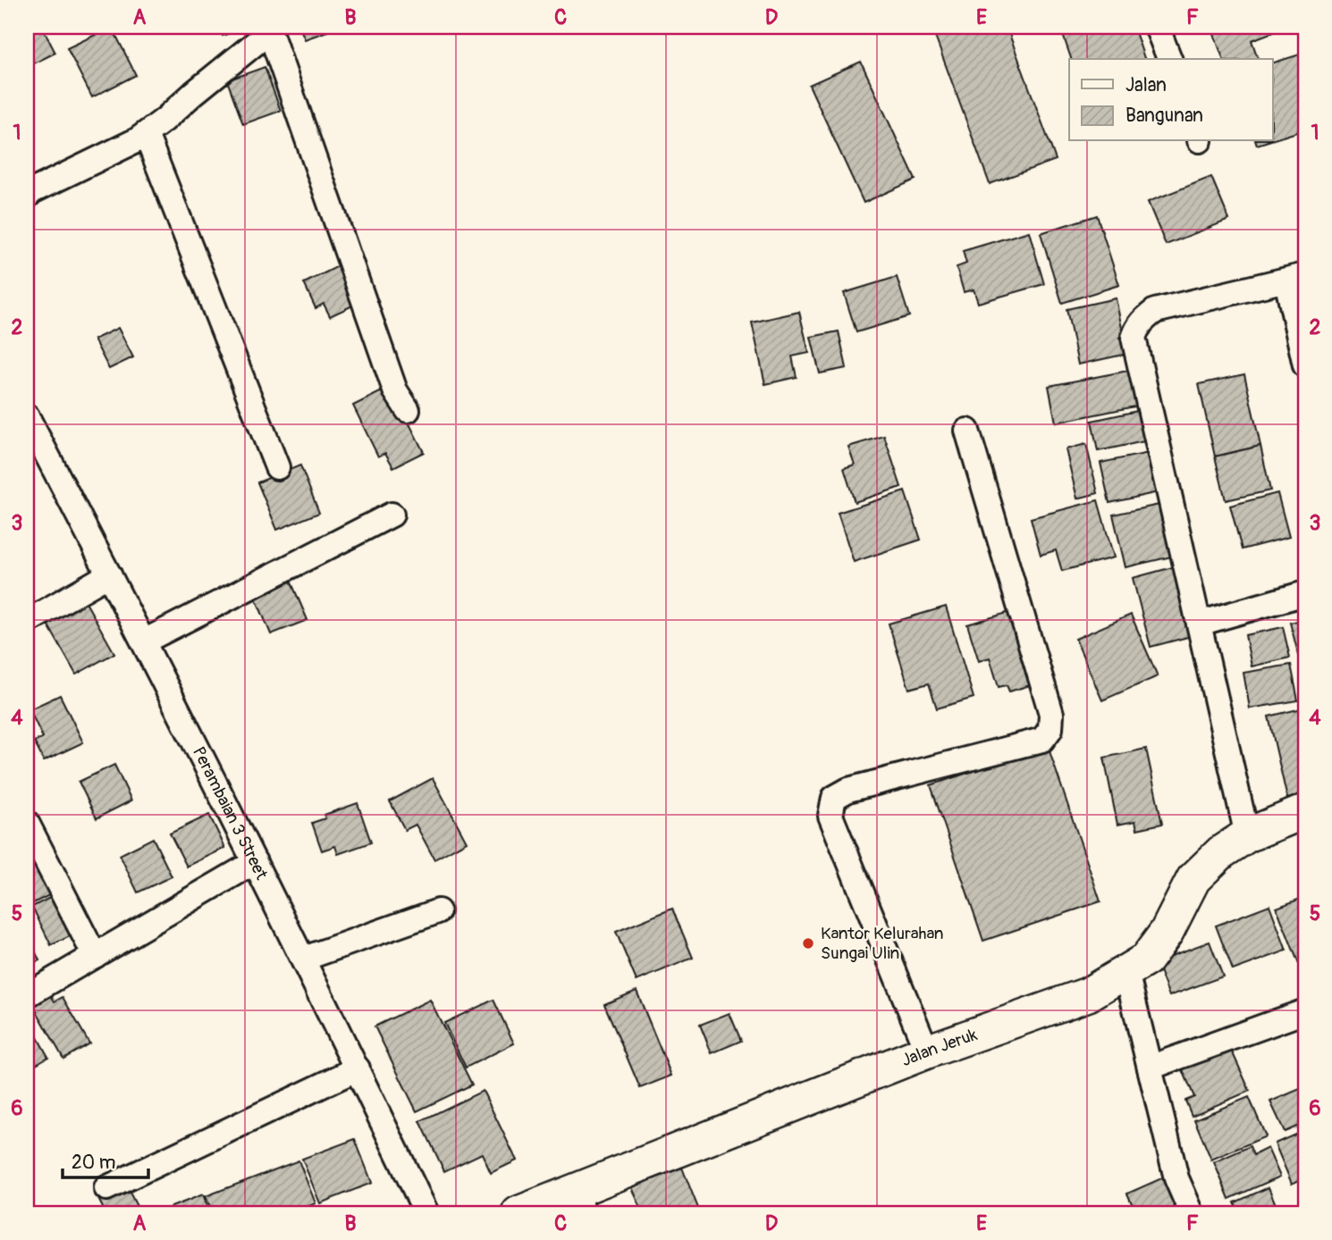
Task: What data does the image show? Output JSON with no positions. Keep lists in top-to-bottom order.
{
  "streets": {
    "street": ["Perambaian 3 Street", "Jalan Jeruk"]
  },
  "places": ["Kantor Kelurahan Sungai Ulin"],
  "legend": ["Jalan", "Bangunan"],
  "scale_bar": "20 m",
  "grid": {
    "columns": [
      "A",
      "B",
      "C",
      "D",
      "E",
      "F"
    ],
    "rows": [
      "1",
      "2",
      "3",
      "4",
      "5",
      "6"
    ]
  }
}
